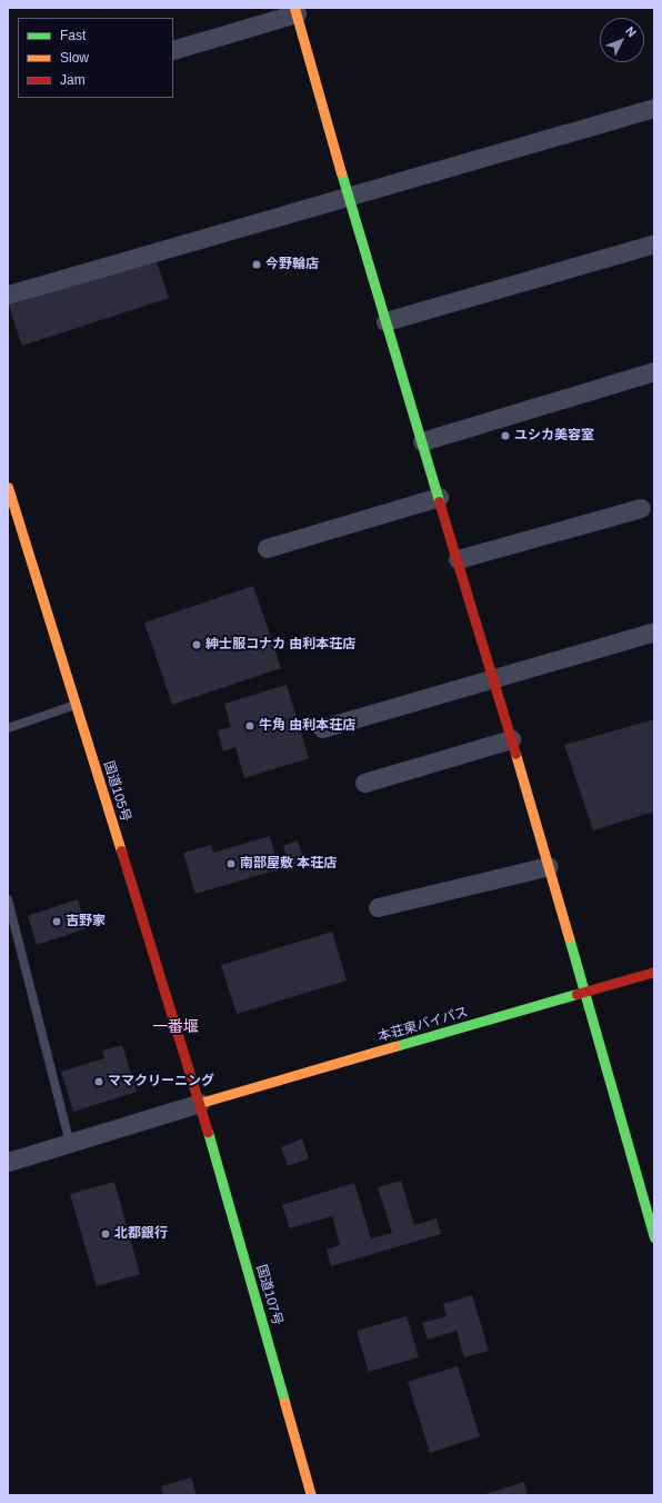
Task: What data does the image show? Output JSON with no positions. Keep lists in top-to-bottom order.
{
  "streets": {
    "main road": ["国道105号", "本荘東バイパス", "国道107号"]
  },
  "crossings": [
    ["国道105号", "本荘東バイパス"],
    ["国道105号", "国道107号"],
    ["本荘東バイパス", "国道107号"]
  ],
  "districts": ["一番堰"],
  "places": [
    "今野輪店",
    "ユシカ美容室",
    "紳士服コナカ 由利本荘店",
    "牛角 由利本荘店",
    "南部屋敷 本荘店",
    "吉野家",
    "ママクリーニング",
    "北都銀行"
  ],
  "legend": ["Fast", "Slow", "Jam"],
  "north": "top right"
}
